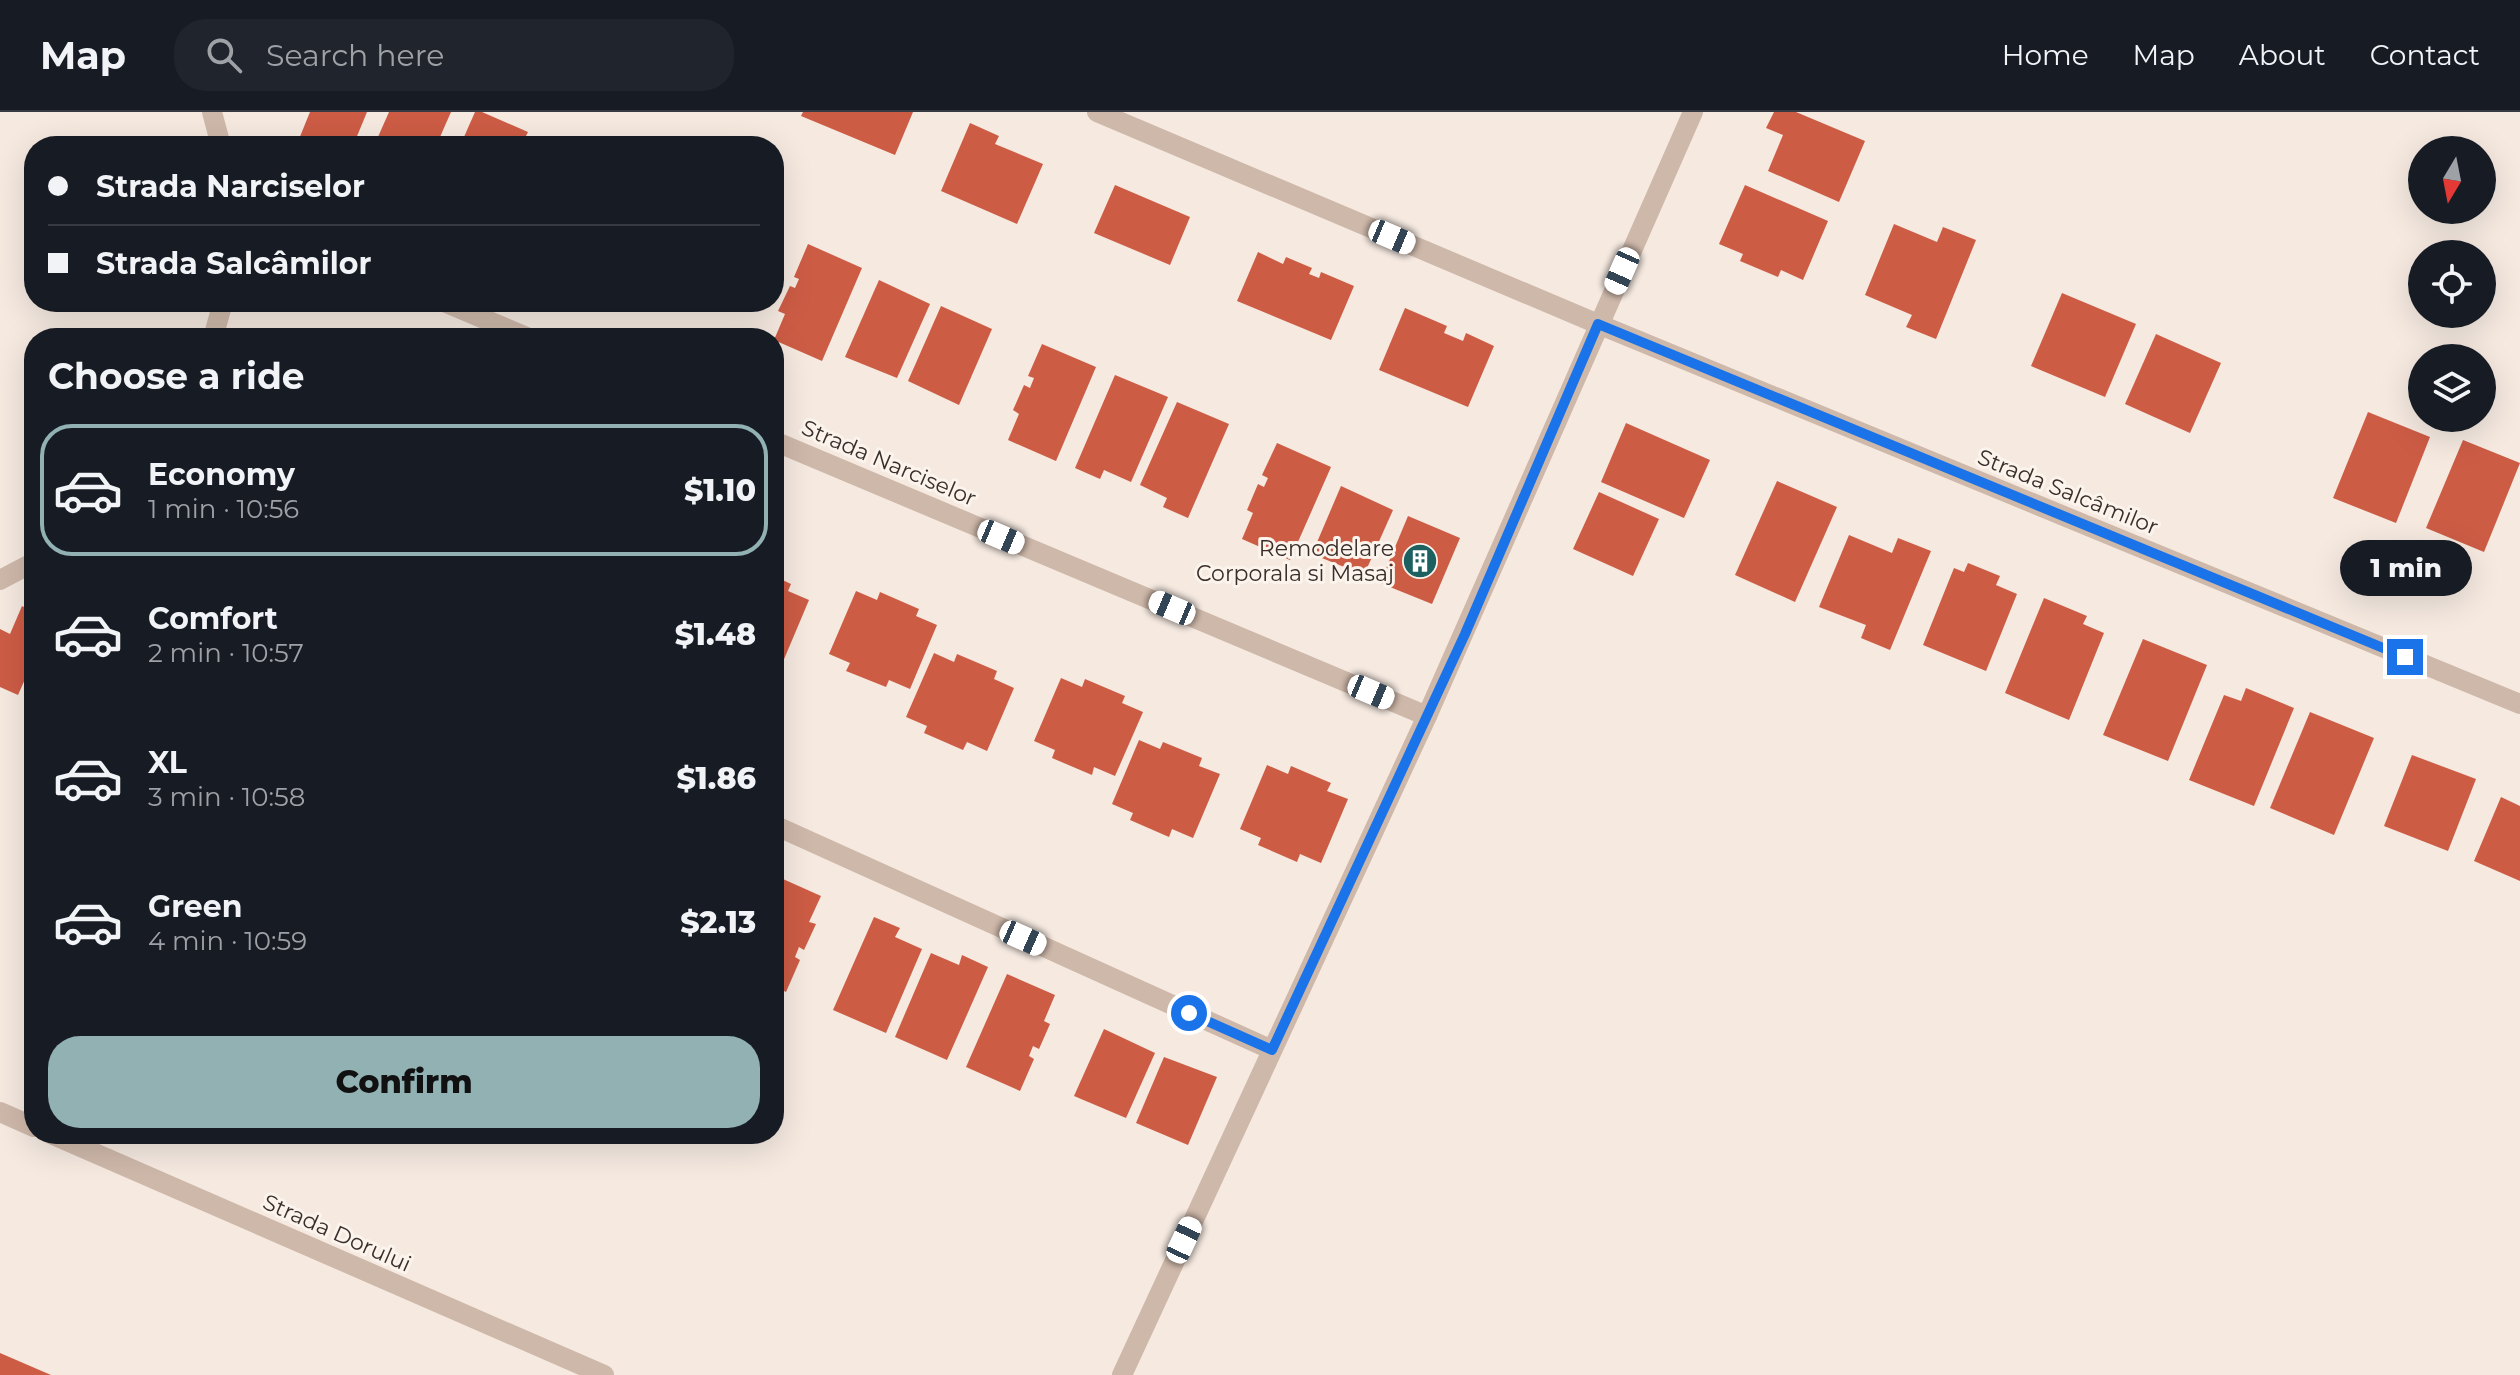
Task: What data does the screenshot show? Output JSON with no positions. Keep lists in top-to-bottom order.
{
  "streets": {
    "street": ["Strada Narciselor", "Strada Salcâmilor", "Strada Dorului"]
  },
  "places": {
    "building": ["Remodelare Corporala si Masaj"]
  },
  "north": "bottom",
  "page": {
    "header": "Map",
    "search": "Search here",
    "nav": [
      "Home",
      "Map",
      "About",
      "Contact"
    ],
    "banner": ["Strada Narciselor", "Strada Salcâmilor"],
    "heading": "Choose a ride",
    "list": [
      {
        "name": "Economy",
        "note": "1 min · 10:56",
        "value": "$1.10"
      },
      {
        "name": "Comfort",
        "note": "2 min · 10:57",
        "value": "$1.48"
      },
      {
        "name": "XL",
        "note": "3 min · 10:58",
        "value": "$1.86"
      },
      {
        "name": "Green",
        "note": "4 min · 10:59",
        "value": "$2.13"
      }
    ],
    "bubble": "1 min",
    "buttons": "Confirm"
  }
}
